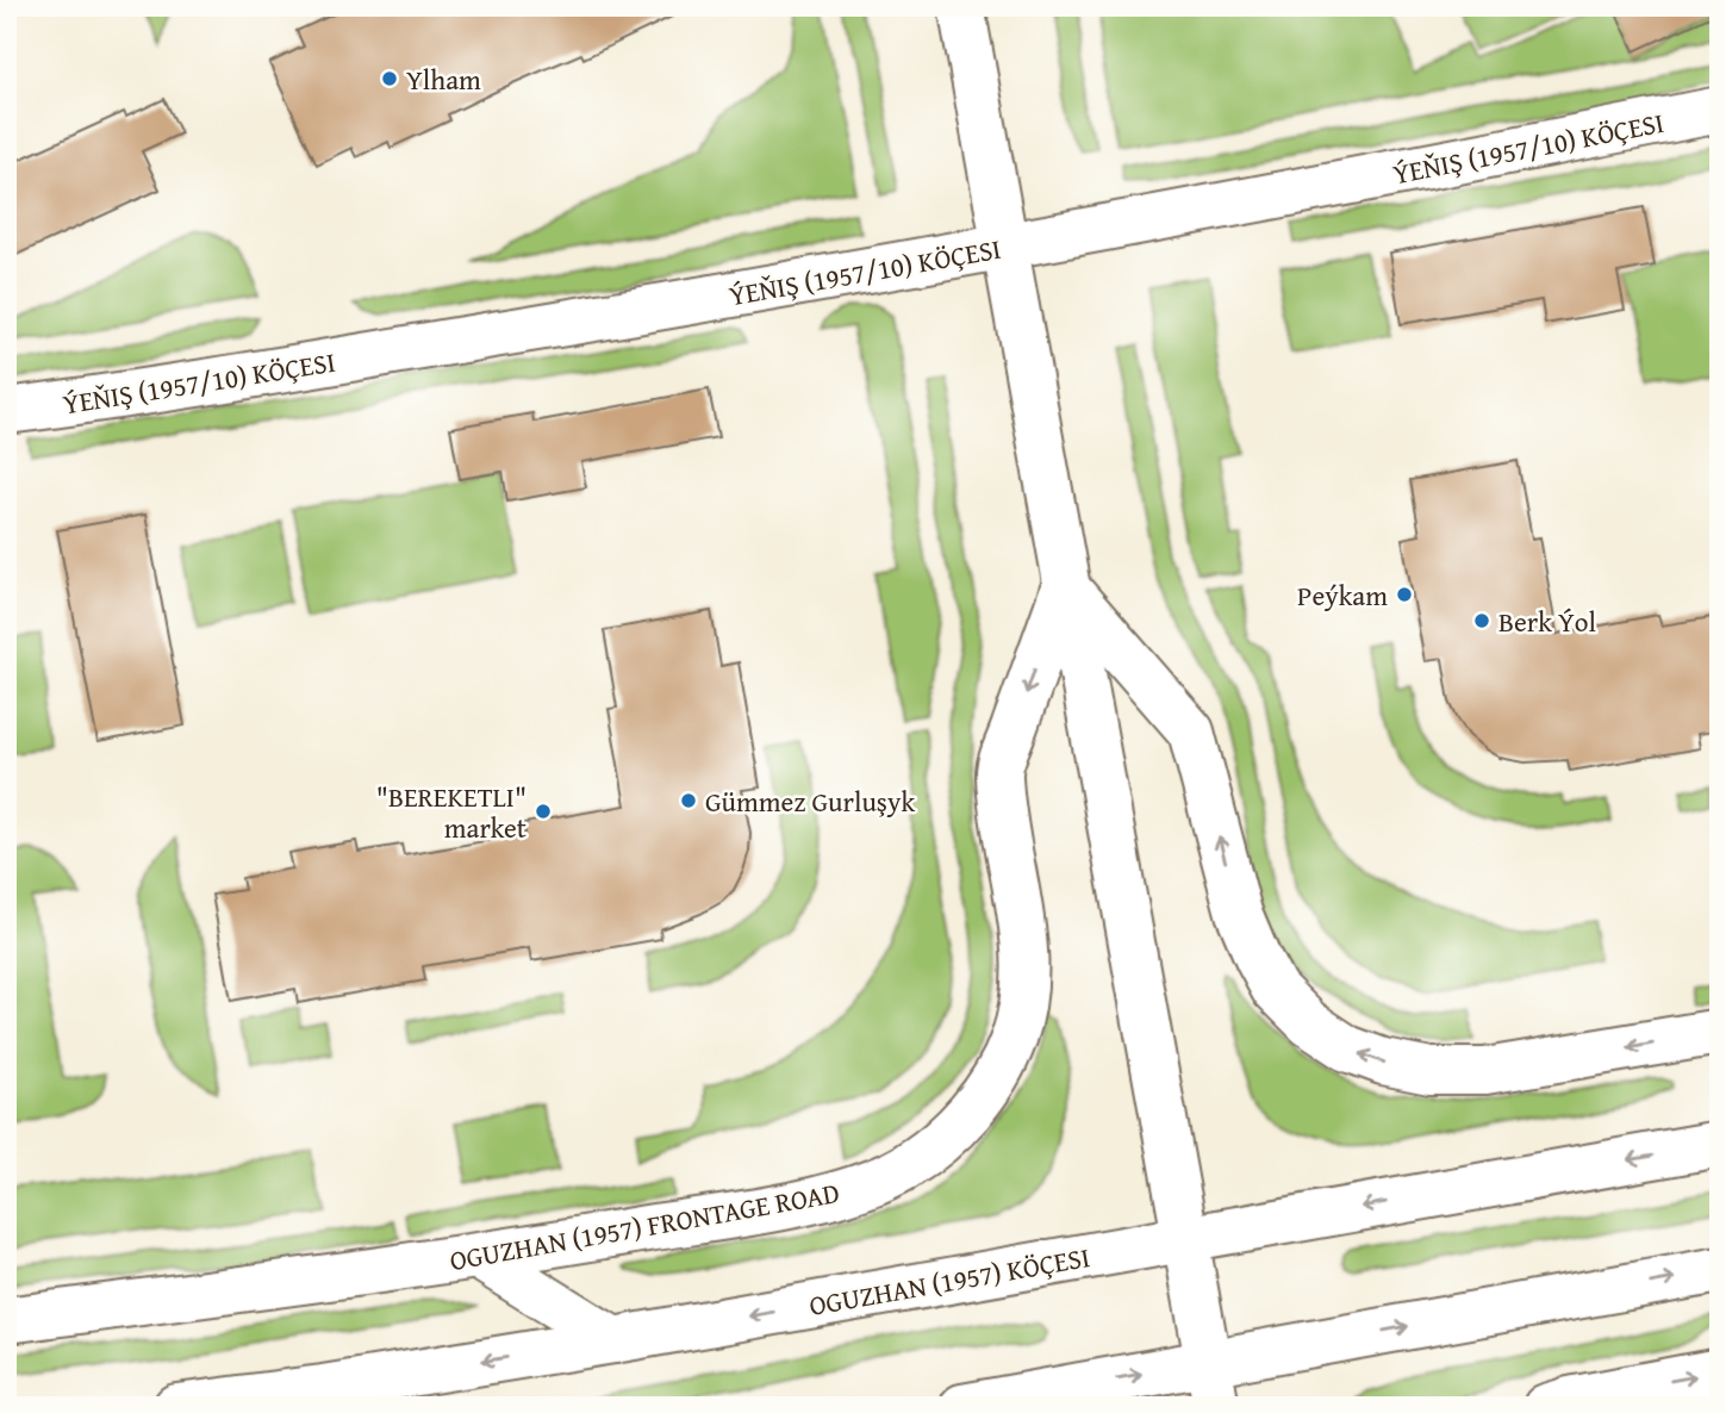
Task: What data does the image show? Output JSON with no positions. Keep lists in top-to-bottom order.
{
  "streets": {
    "street": ["ÝEŇIŞ (1957/10) KÖÇESI", "OGUZHAN (1957) FRONTAGE ROAD", "OGUZHAN (1957) KÖÇESI"]
  },
  "one_way": ["OGUZHAN (1957) FRONTAGE ROAD"],
  "places": [
    "Ylham",
    "Peýkam",
    "Berk Ýol",
    "Gümmez Gurluşyk",
    "\"BEREKETLI\" market"
  ]
}
